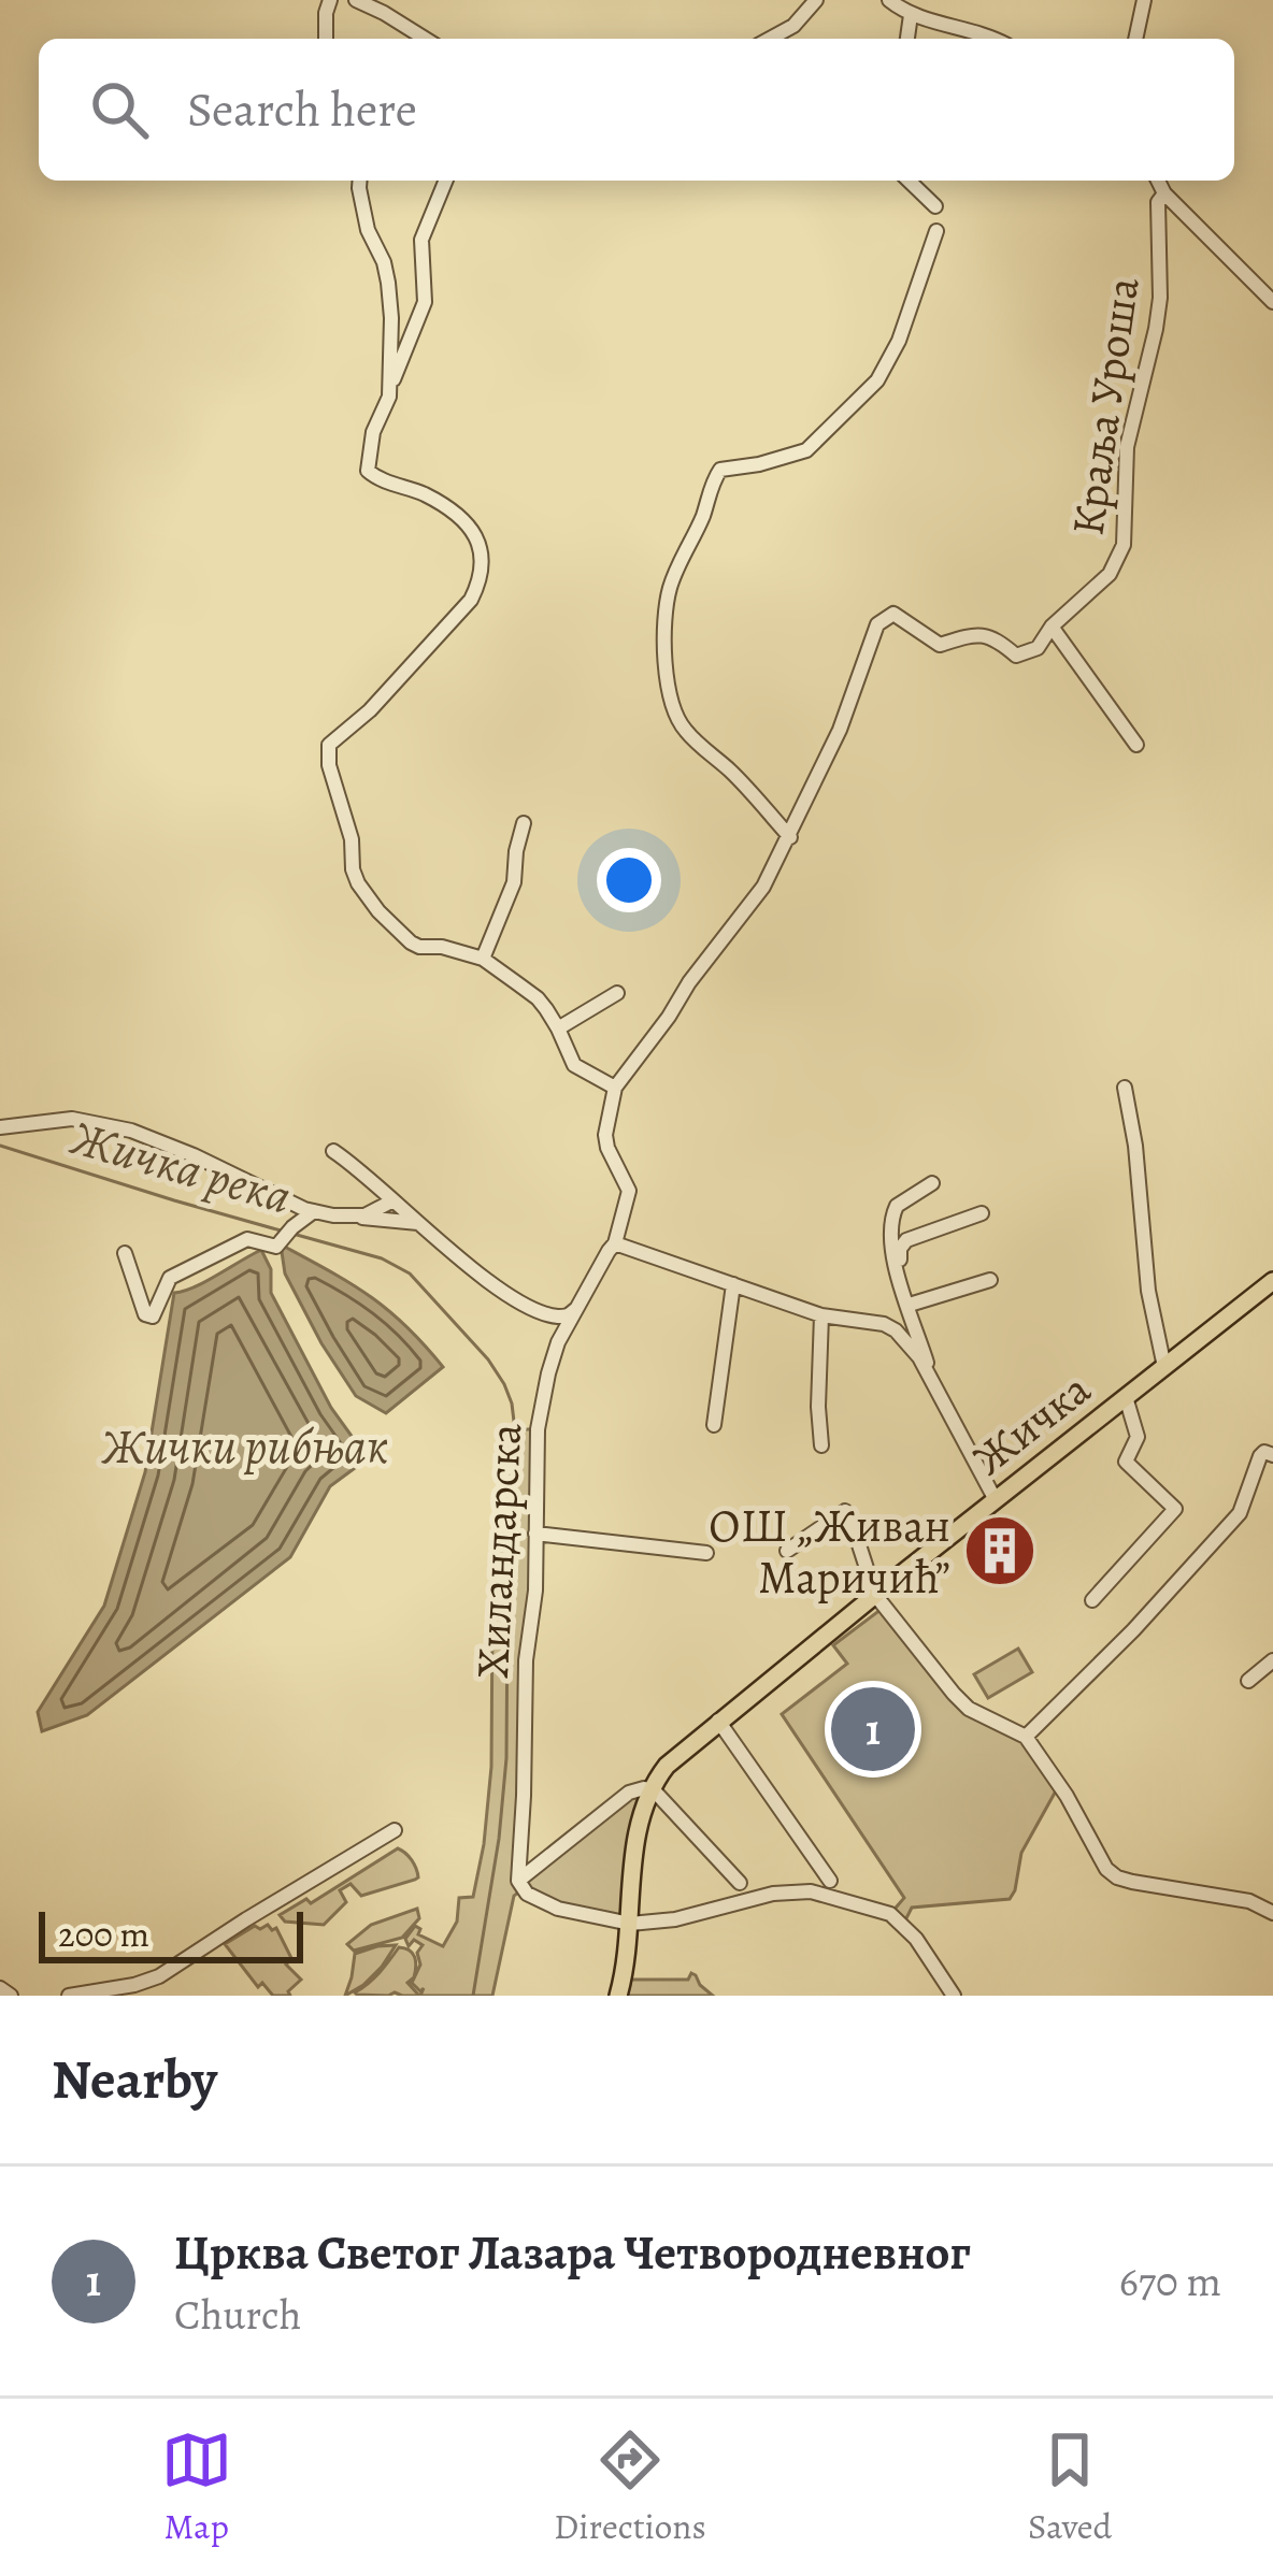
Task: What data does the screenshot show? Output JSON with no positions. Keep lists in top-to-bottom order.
{
  "streets": {
    "main road": ["Жичка"],
    "street": ["Краља Уроша", "Хиландарска"]
  },
  "water": ["Жичка река", "Жички рибњак"],
  "places": {
    "building": ["ОШ „Живан Маричић”"]
  },
  "scale_bar": "200 m",
  "page": {
    "search": "Search here",
    "pins": "1",
    "scale": "200 m",
    "heading": "Nearby",
    "list": [
      {
        "mark": "1",
        "name": "Црква Светог Лазара Четвородневног",
        "note": "Church",
        "value": "670 m"
      }
    ],
    "nav": ["Map", "Directions", "Saved"]
  }
}
